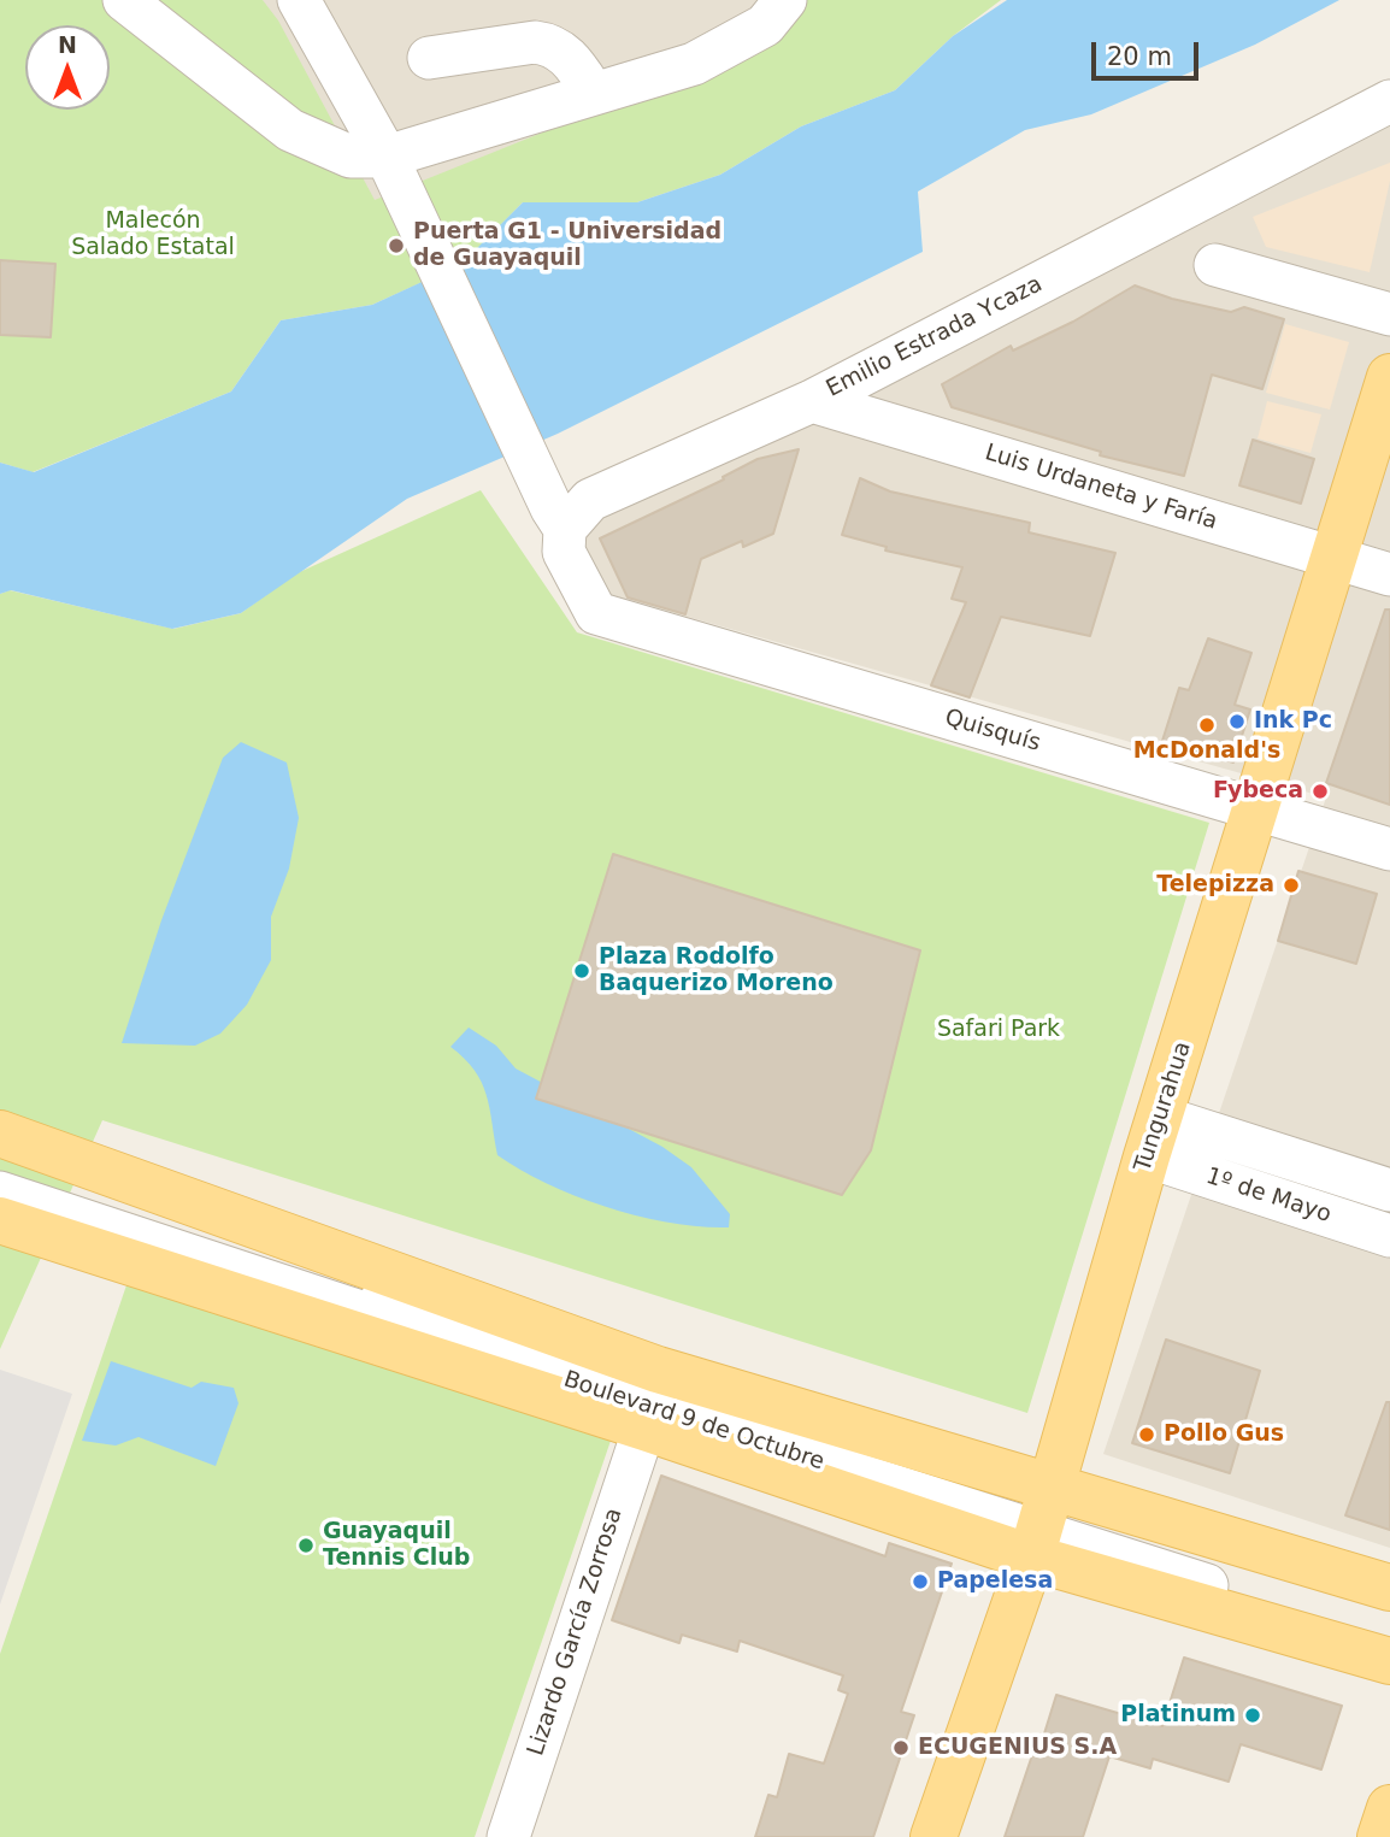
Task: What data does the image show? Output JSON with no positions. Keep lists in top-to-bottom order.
{
  "streets": {
    "main road": ["Tungurahua", "Boulevard 9 de Octubre"],
    "street": [
      "Emilio Estrada Ycaza",
      "Luis Urdaneta y Faría",
      "Quisquís",
      "1º de Mayo",
      "Lizardo García Zorrosa"
    ]
  },
  "crossings": [
    ["Emilio Estrada Ycaza", "Luis Urdaneta y Faría"],
    ["Emilio Estrada Ycaza", "Quisquís"],
    ["Luis Urdaneta y Faría", "Tungurahua"],
    ["Quisquís", "Tungurahua"],
    ["Tungurahua", "1º de Mayo"],
    ["Tungurahua", "Boulevard 9 de Octubre"],
    ["Boulevard 9 de Octubre", "Lizardo García Zorrosa"]
  ],
  "parks": ["Malecón Salado Estatal", "Safari Park"],
  "places": [
    "Puerta G1 - Universidad de Guayaquil",
    "Ink Pc",
    "McDonald's",
    "Fybeca",
    "Telepizza",
    "Plaza Rodolfo Baquerizo Moreno",
    "Pollo Gus",
    "Guayaquil Tennis Club",
    "Papelesa",
    "Platinum",
    "ECUGENIUS S.A"
  ],
  "scale_bar": "20 m",
  "north": "top"
}
